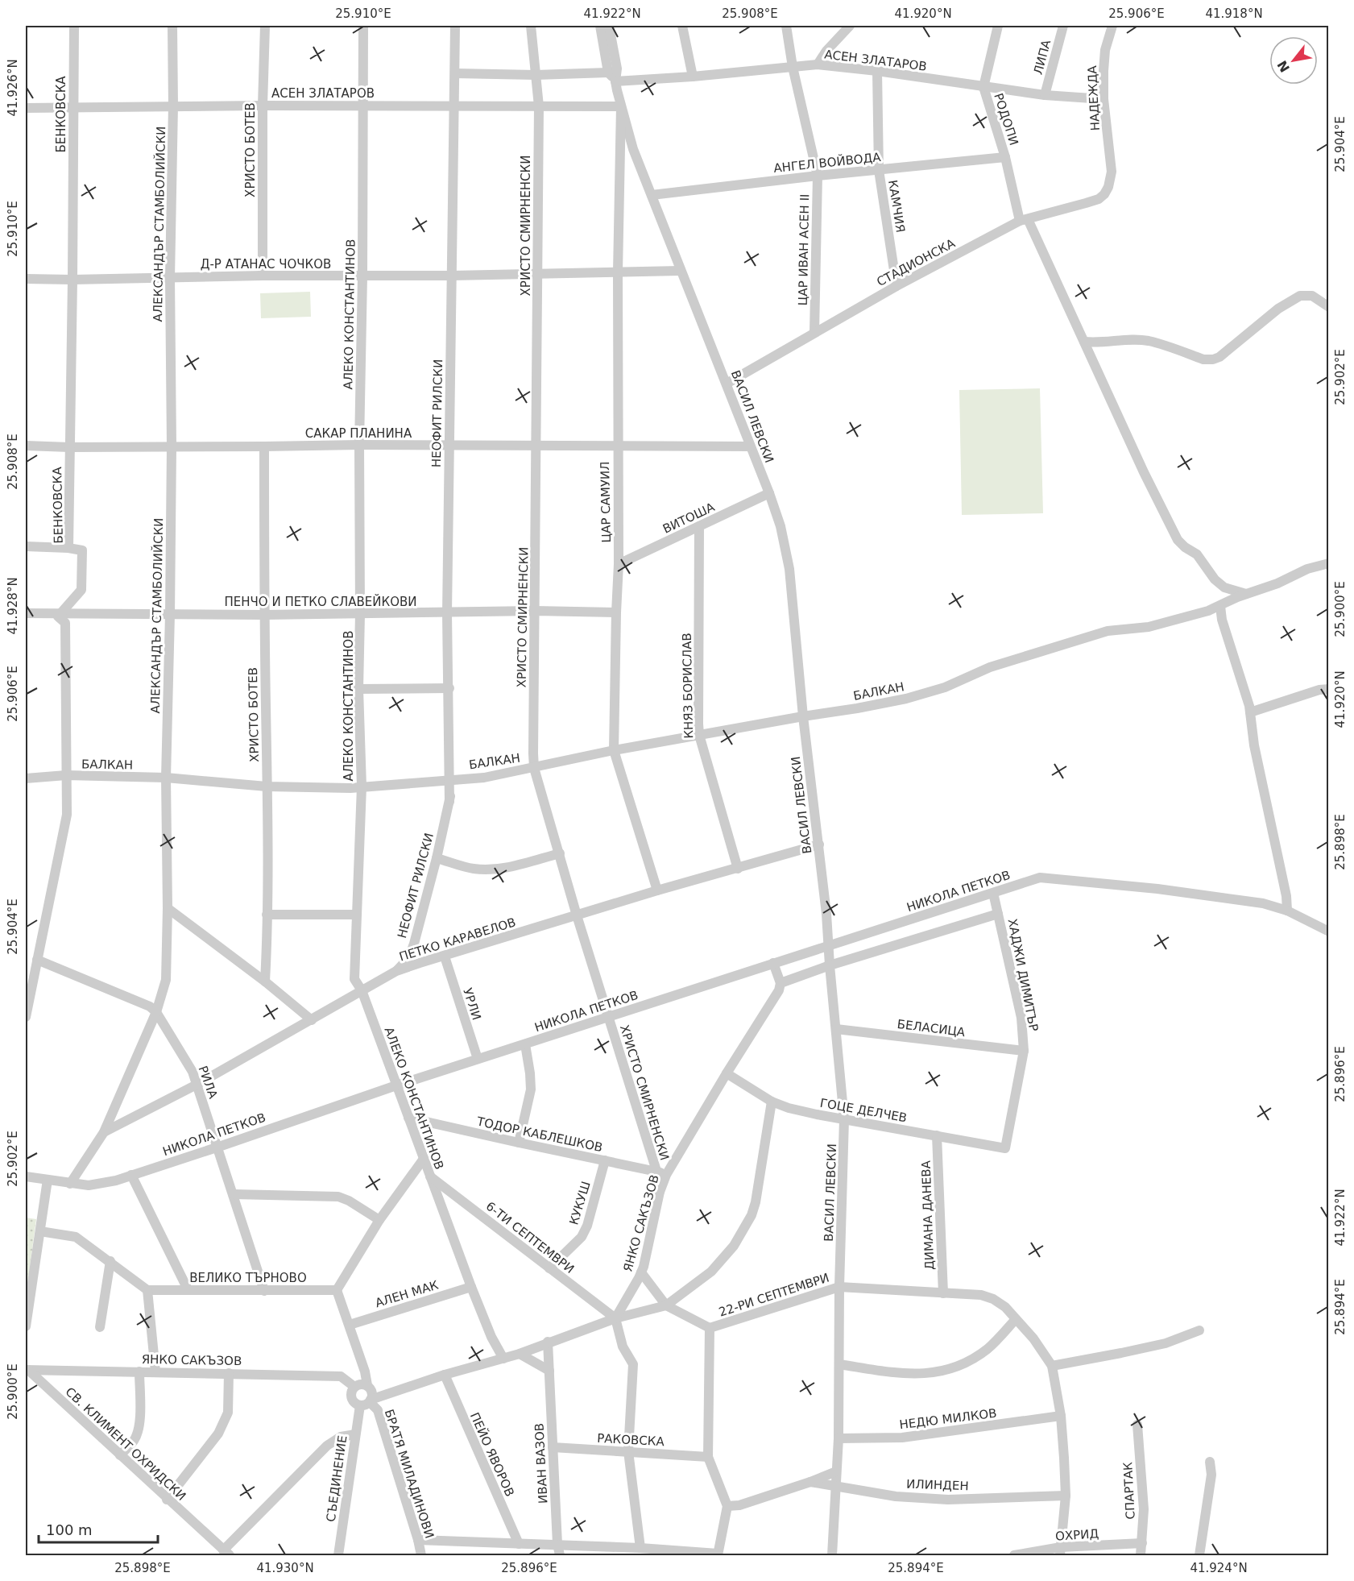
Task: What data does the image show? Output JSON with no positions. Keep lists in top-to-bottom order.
{
  "streets": {
    "street": [
      "ЛИПА",
      "АСЕН ЗЛАТАРОВ",
      "НАДЕЖДА",
      "БЕНКОВСКА",
      "РОДОПИ",
      "ХРИСТО БОТЕВ",
      "АНГЕЛ ВОЙВОДА",
      "КАМЧИЯ",
      "АЛЕКСАНДЪР СТАМБОЛИЙСКИ",
      "ХРИСТО СМИРНЕНСКИ",
      "ЦАР ИВАН АСЕН II",
      "СТАДИОНСКА",
      "Д-Р АТАНАС ЧОЧКОВ",
      "АЛЕКО КОНСТАНТИНОВ",
      "НЕОФИТ РИЛСКИ",
      "ВАСИЛ ЛЕВСКИ",
      "САКАР ПЛАНИНА",
      "ЦАР САМУИЛ",
      "ВИТОША",
      "ПЕНЧО И ПЕТКО СЛАВЕЙКОВИ",
      "КНЯЗ БОРИСЛАВ",
      "БАЛКАН",
      "НИКОЛА ПЕТКОВ",
      "ПЕТКО КАРАВЕЛОВ",
      "ХАДЖИ ДИМИТЪР",
      "УРЛИ",
      "БЕЛАСИЦА",
      "РИЛА",
      "ГОЦЕ ДЕЛЧЕВ",
      "ТОДОР КАБЛЕШКОВ",
      "КУКУШ",
      "ДИМАНА ДАНЕВА",
      "ЯНКО САКЪЗОВ",
      "6-ТИ СЕПТЕМВРИ",
      "ВЕЛИКО ТЪРНОВО",
      "АЛЕН МАК",
      "22-РИ СЕПТЕМВРИ",
      "НЕДЮ МИЛКОВ",
      "РАКОВСКА",
      "СВ. КЛИМЕНТ ОХРИДСКИ",
      "ПЕЙО ЯВОРОВ",
      "ИВАН ВАЗОВ",
      "БРАТЯ МИЛАДИНОВИ",
      "СЪЕДИНЕНИЕ",
      "ИЛИНДЕН",
      "СПАРТАК",
      "ОХРИД"
    ]
  },
  "crossings": [
    ["ЛИПА", "АСЕН ЗЛАТАРОВ"],
    ["АСЕН ЗЛАТАРОВ", "НАДЕЖДА"],
    ["АСЕН ЗЛАТАРОВ", "БЕНКОВСКА"],
    ["АСЕН ЗЛАТАРОВ", "РОДОПИ"],
    ["АСЕН ЗЛАТАРОВ", "ХРИСТО БОТЕВ"],
    ["АСЕН ЗЛАТАРОВ", "КАМЧИЯ"],
    ["АСЕН ЗЛАТАРОВ", "АЛЕКСАНДЪР СТАМБОЛИЙСКИ"],
    ["АСЕН ЗЛАТАРОВ", "ХРИСТО СМИРНЕНСКИ"],
    ["АСЕН ЗЛАТАРОВ", "ЦАР ИВАН АСЕН II"],
    ["АСЕН ЗЛАТАРОВ", "АЛЕКО КОНСТАНТИНОВ"],
    ["АСЕН ЗЛАТАРОВ", "НЕОФИТ РИЛСКИ"],
    ["АСЕН ЗЛАТАРОВ", "ВАСИЛ ЛЕВСКИ"],
    ["АСЕН ЗЛАТАРОВ", "ЦАР САМУИЛ"],
    ["НАДЕЖДА", "СТАДИОНСКА"],
    ["БЕНКОВСКА", "Д-Р АТАНАС ЧОЧКОВ"],
    ["БЕНКОВСКА", "САКАР ПЛАНИНА"],
    ["БЕНКОВСКА", "ПЕНЧО И ПЕТКО СЛАВЕЙКОВИ"],
    ["РОДОПИ", "АНГЕЛ ВОЙВОДА"],
    ["РОДОПИ", "СТАДИОНСКА"],
    ["РОДОПИ", "БАЛКАН"],
    ["ХРИСТО БОТЕВ", "Д-Р АТАНАС ЧОЧКОВ"],
    ["ХРИСТО БОТЕВ", "САКАР ПЛАНИНА"],
    ["ХРИСТО БОТЕВ", "ПЕНЧО И ПЕТКО СЛАВЕЙКОВИ"],
    ["ХРИСТО БОТЕВ", "БАЛКАН"],
    ["АНГЕЛ ВОЙВОДА", "КАМЧИЯ"],
    ["АНГЕЛ ВОЙВОДА", "ЦАР ИВАН АСЕН II"],
    ["АНГЕЛ ВОЙВОДА", "ВАСИЛ ЛЕВСКИ"],
    ["КАМЧИЯ", "СТАДИОНСКА"],
    ["АЛЕКСАНДЪР СТАМБОЛИЙСКИ", "Д-Р АТАНАС ЧОЧКОВ"],
    ["АЛЕКСАНДЪР СТАМБОЛИЙСКИ", "САКАР ПЛАНИНА"],
    ["АЛЕКСАНДЪР СТАМБОЛИЙСКИ", "ПЕНЧО И ПЕТКО СЛАВЕЙКОВИ"],
    ["АЛЕКСАНДЪР СТАМБОЛИЙСКИ", "БАЛКАН"],
    ["АЛЕКСАНДЪР СТАМБОЛИЙСКИ", "НИКОЛА ПЕТКОВ"],
    ["АЛЕКСАНДЪР СТАМБОЛИЙСКИ", "ПЕТКО КАРАВЕЛОВ"],
    ["АЛЕКСАНДЪР СТАМБОЛИЙСКИ", "РИЛА"],
    ["ХРИСТО СМИРНЕНСКИ", "Д-Р АТАНАС ЧОЧКОВ"],
    ["ХРИСТО СМИРНЕНСКИ", "САКАР ПЛАНИНА"],
    ["ХРИСТО СМИРНЕНСКИ", "ПЕНЧО И ПЕТКО СЛАВЕЙКОВИ"],
    ["ХРИСТО СМИРНЕНСКИ", "БАЛКАН"],
    ["ХРИСТО СМИРНЕНСКИ", "НИКОЛА ПЕТКОВ"],
    ["ХРИСТО СМИРНЕНСКИ", "ПЕТКО КАРАВЕЛОВ"],
    ["ХРИСТО СМИРНЕНСКИ", "ТОДОР КАБЛЕШКОВ"],
    ["ХРИСТО СМИРНЕНСКИ", "ЯНКО САКЪЗОВ"],
    ["ЦАР ИВАН АСЕН II", "СТАДИОНСКА"],
    ["СТАДИОНСКА", "ВАСИЛ ЛЕВСКИ"],
    ["Д-Р АТАНАС ЧОЧКОВ", "АЛЕКО КОНСТАНТИНОВ"],
    ["Д-Р АТАНАС ЧОЧКОВ", "НЕОФИТ РИЛСКИ"],
    ["Д-Р АТАНАС ЧОЧКОВ", "ВАСИЛ ЛЕВСКИ"],
    ["Д-Р АТАНАС ЧОЧКОВ", "ЦАР САМУИЛ"],
    ["АЛЕКО КОНСТАНТИНОВ", "САКАР ПЛАНИНА"],
    ["АЛЕКО КОНСТАНТИНОВ", "ПЕНЧО И ПЕТКО СЛАВЕЙКОВИ"],
    ["АЛЕКО КОНСТАНТИНОВ", "БАЛКАН"],
    ["АЛЕКО КОНСТАНТИНОВ", "НИКОЛА ПЕТКОВ"],
    ["АЛЕКО КОНСТАНТИНОВ", "ПЕТКО КАРАВЕЛОВ"],
    ["АЛЕКО КОНСТАНТИНОВ", "ТОДОР КАБЛЕШКОВ"],
    ["АЛЕКО КОНСТАНТИНОВ", "6-ТИ СЕПТЕМВРИ"],
    ["АЛЕКО КОНСТАНТИНОВ", "АЛЕН МАК"],
    ["НЕОФИТ РИЛСКИ", "САКАР ПЛАНИНА"],
    ["НЕОФИТ РИЛСКИ", "ПЕНЧО И ПЕТКО СЛАВЕЙКОВИ"],
    ["НЕОФИТ РИЛСКИ", "БАЛКАН"],
    ["НЕОФИТ РИЛСКИ", "ПЕТКО КАРАВЕЛОВ"],
    ["ВАСИЛ ЛЕВСКИ", "САКАР ПЛАНИНА"],
    ["ВАСИЛ ЛЕВСКИ", "ЦАР САМУИЛ"],
    ["ВАСИЛ ЛЕВСКИ", "ВИТОША"],
    ["ВАСИЛ ЛЕВСКИ", "БАЛКАН"],
    ["ВАСИЛ ЛЕВСКИ", "НИКОЛА ПЕТКОВ"],
    ["ВАСИЛ ЛЕВСКИ", "ПЕТКО КАРАВЕЛОВ"],
    ["ВАСИЛ ЛЕВСКИ", "БЕЛАСИЦА"],
    ["ВАСИЛ ЛЕВСКИ", "ГОЦЕ ДЕЛЧЕВ"],
    ["ВАСИЛ ЛЕВСКИ", "22-РИ СЕПТЕМВРИ"],
    ["ВАСИЛ ЛЕВСКИ", "НЕДЮ МИЛКОВ"],
    ["ВАСИЛ ЛЕВСКИ", "ИЛИНДЕН"],
    ["САКАР ПЛАНИНА", "ЦАР САМУИЛ"],
    ["ЦАР САМУИЛ", "ВИТОША"],
    ["ЦАР САМУИЛ", "ПЕНЧО И ПЕТКО СЛАВЕЙКОВИ"],
    ["ЦАР САМУИЛ", "БАЛКАН"],
    ["ЦАР САМУИЛ", "ПЕТКО КАРАВЕЛОВ"],
    ["ВИТОША", "КНЯЗ БОРИСЛАВ"],
    ["КНЯЗ БОРИСЛАВ", "БАЛКАН"],
    ["КНЯЗ БОРИСЛАВ", "ПЕТКО КАРАВЕЛОВ"],
    ["НИКОЛА ПЕТКОВ", "ХАДЖИ ДИМИТЪР"],
    ["НИКОЛА ПЕТКОВ", "УРЛИ"],
    ["НИКОЛА ПЕТКОВ", "РИЛА"],
    ["ПЕТКО КАРАВЕЛОВ", "УРЛИ"],
    ["ПЕТКО КАРАВЕЛОВ", "РИЛА"],
    ["ХАДЖИ ДИМИТЪР", "БЕЛАСИЦА"],
    ["ХАДЖИ ДИМИТЪР", "ГОЦЕ ДЕЛЧЕВ"],
    ["РИЛА", "ВЕЛИКО ТЪРНОВО"],
    ["ГОЦЕ ДЕЛЧЕВ", "ДИМАНА ДАНЕВА"],
    ["ГОЦЕ ДЕЛЧЕВ", "ЯНКО САКЪЗОВ"],
    ["ТОДОР КАБЛЕШКОВ", "КУКУШ"],
    ["ТОДОР КАБЛЕШКОВ", "ЯНКО САКЪЗОВ"],
    ["КУКУШ", "6-ТИ СЕПТЕМВРИ"],
    ["ДИМАНА ДАНЕВА", "22-РИ СЕПТЕМВРИ"],
    ["ЯНКО САКЪЗОВ", "6-ТИ СЕПТЕМВРИ"],
    ["ЯНКО САКЪЗОВ", "22-РИ СЕПТЕМВРИ"],
    ["ЯНКО САКЪЗОВ", "СВ. КЛИМЕНТ ОХРИДСКИ"],
    ["ЯНКО САКЪЗОВ", "БРАТЯ МИЛАДИНОВИ"],
    ["ЯНКО САКЪЗОВ", "СЪЕДИНЕНИЕ"],
    ["РАКОВСКА", "ИВАН ВАЗОВ"],
    ["БРАТЯ МИЛАДИНОВИ", "СЪЕДИНЕНИЕ"],
    ["СПАРТАК", "ОХРИД"]
  ],
  "scale_bar": "100 m",
  "north": "bottom left",
  "coordinates": [
    "25.910°E",
    "41.922°N",
    "25.908°E",
    "41.920°N",
    "25.906°E",
    "41.918°N",
    "41.926°N",
    "25.904°E",
    "25.902°E",
    "41.928°N",
    "25.900°E",
    "25.898°E",
    "25.896°E",
    "25.894°E",
    "41.930°N",
    "41.924°N"
  ]
}
